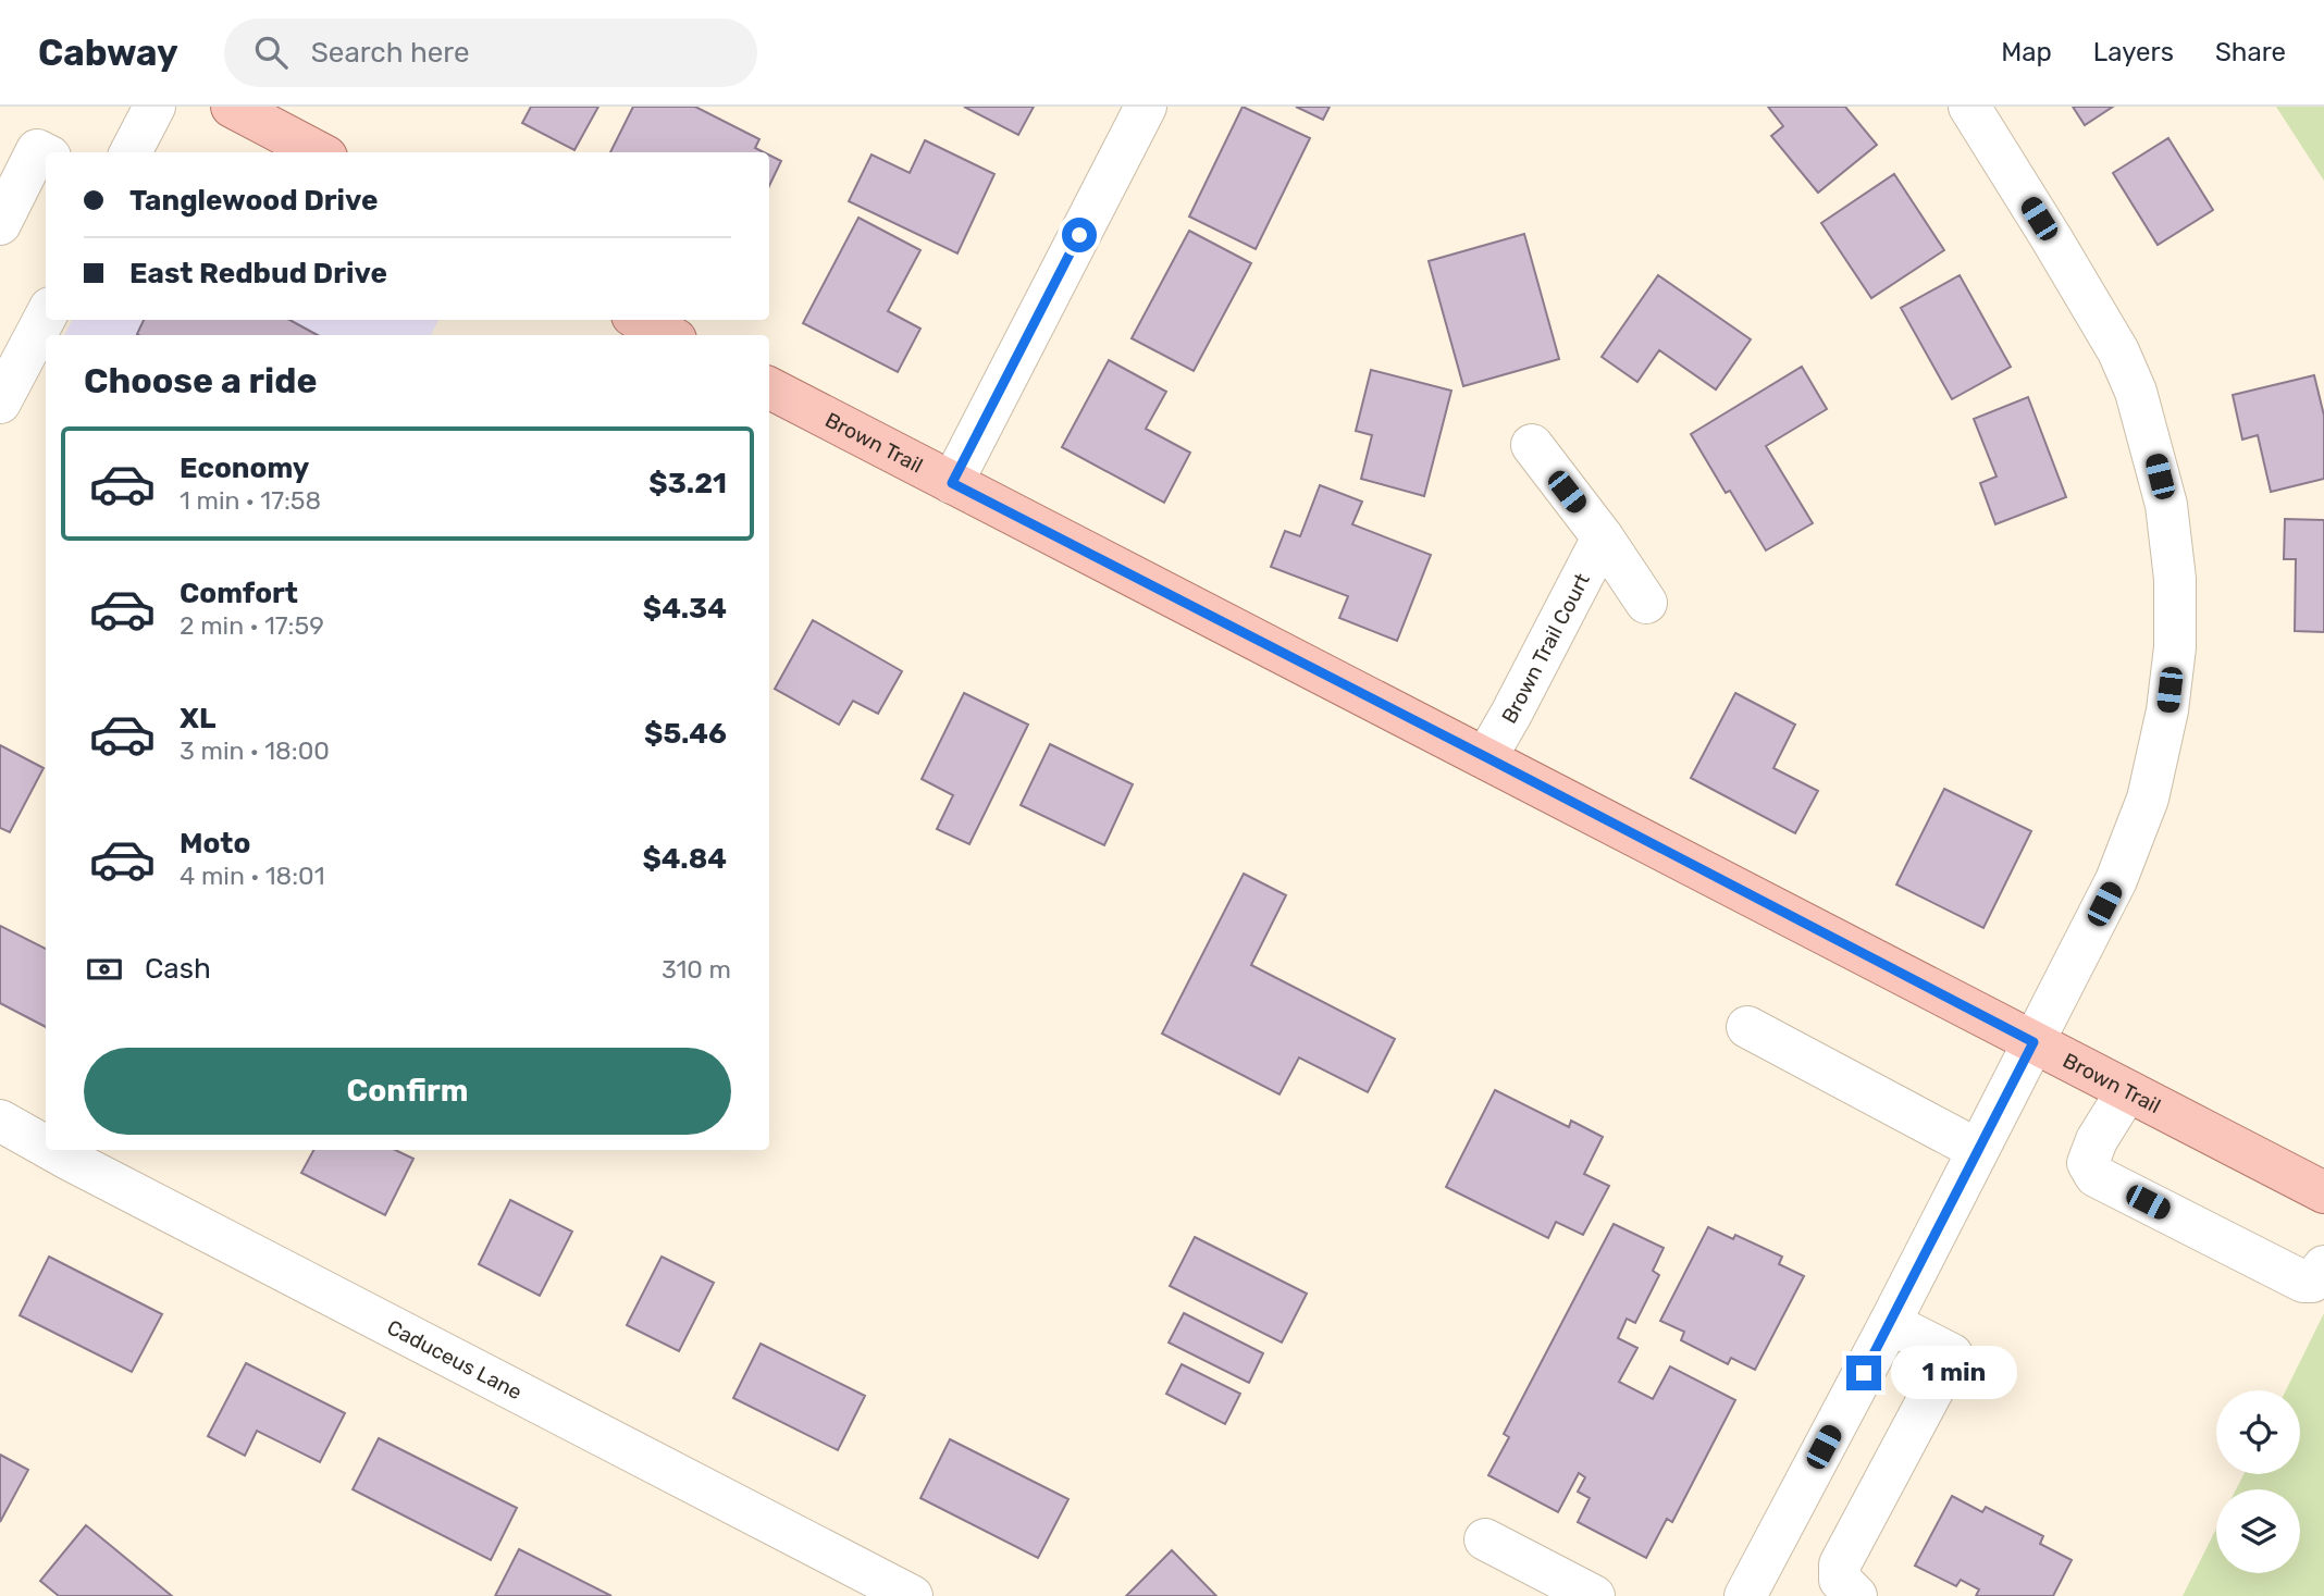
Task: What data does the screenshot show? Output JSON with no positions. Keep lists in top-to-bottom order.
{
  "streets": {
    "main road": ["Brown Trail"],
    "street": ["Brown Trail Court", "Caduceus Lane"]
  },
  "crossings": [
    ["Brown Trail", "Brown Trail Court"]
  ],
  "page": {
    "header": "Cabway",
    "search": "Search here",
    "nav": ["Map", "Layers", "Share"],
    "banner": ["Tanglewood Drive", "East Redbud Drive"],
    "heading": "Choose a ride",
    "list": [
      {
        "name": "Economy",
        "note": "1 min · 17:58",
        "value": "$3.21"
      },
      {
        "name": "Comfort",
        "note": "2 min · 17:59",
        "value": "$4.34"
      },
      {
        "name": "XL",
        "note": "3 min · 18:00",
        "value": "$5.46"
      },
      {
        "name": "Moto",
        "note": "4 min · 18:01",
        "value": "$4.84"
      }
    ],
    "pay": ["Cash", "310 m"],
    "buttons": "Confirm",
    "bubble": "1 min"
  }
}
